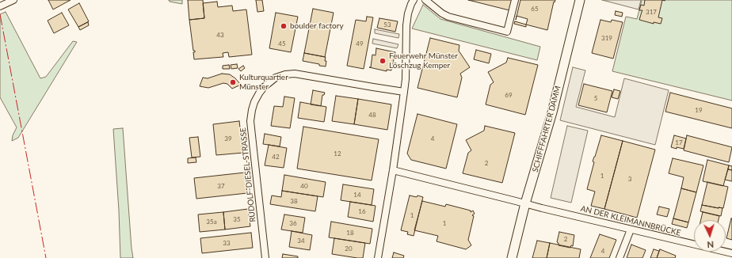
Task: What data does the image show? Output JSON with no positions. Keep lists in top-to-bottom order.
{
  "streets": {
    "main road": ["SCHIFFFAHRTER DAMM"],
    "street": ["RUDOLF-DIESEL-STRASSE", "AN DER KLEIMANNBRÜCKE"]
  },
  "crossings": [
    ["SCHIFFFAHRTER DAMM", "AN DER KLEIMANNBRÜCKE"]
  ],
  "places": ["boulder factory", "Feuerwehr Münster Löschzug Kemper", "Kulturquartier Münster"],
  "house_numbers": [
    "65",
    "317",
    "53",
    "43",
    "319",
    "45",
    "49",
    "69",
    "5",
    "19",
    "48",
    "39",
    "4",
    "17",
    "12",
    "42",
    "2",
    "1",
    "3",
    "37",
    "40",
    "14",
    "38",
    "16",
    "1",
    "35",
    "35a",
    "36",
    "1",
    "18",
    "2",
    "34",
    "33",
    "20",
    "4"
  ],
  "north": "bottom"
}
